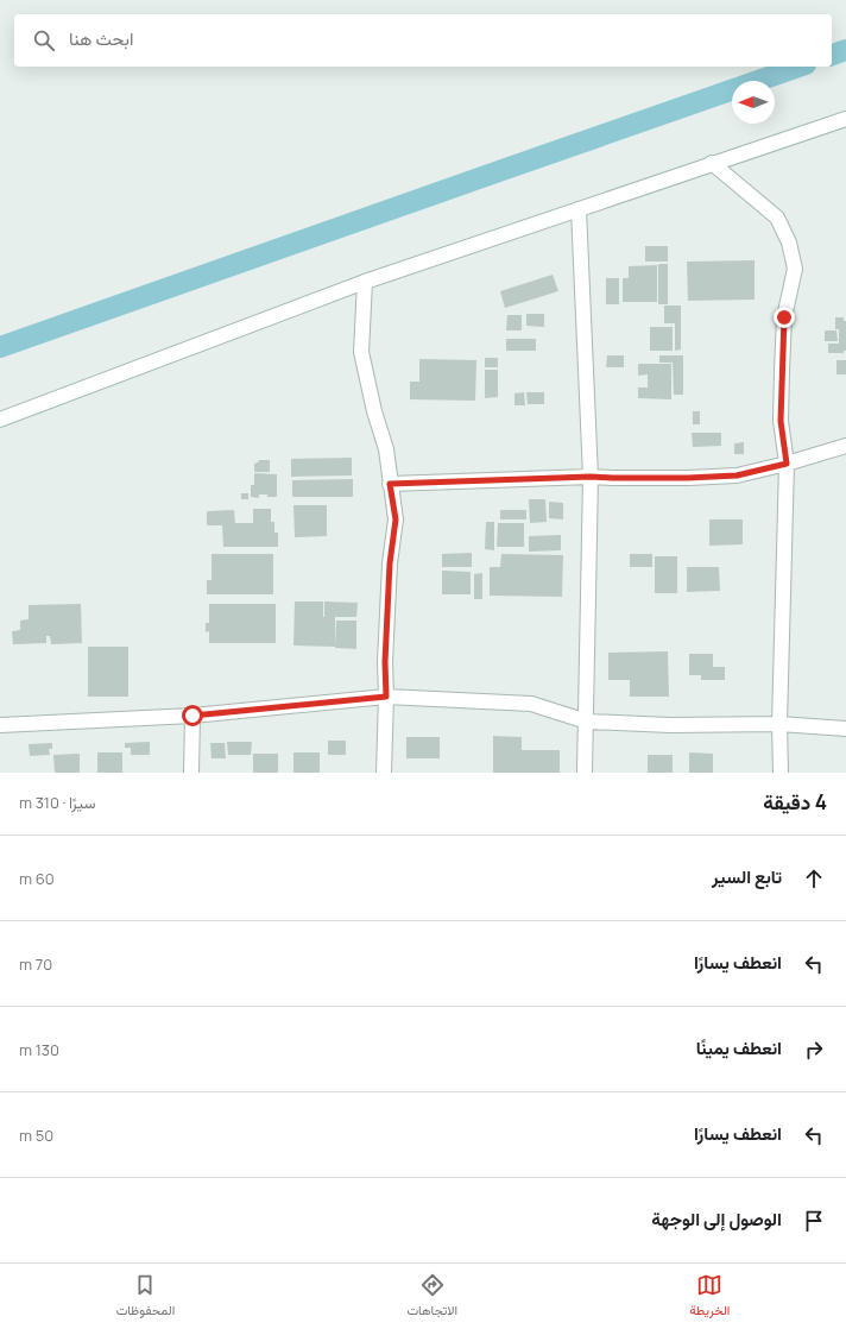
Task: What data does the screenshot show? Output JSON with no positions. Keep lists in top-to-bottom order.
{
  "north": "left",
  "page": {
    "search": "ابحث هنا",
    "heading": ["4 دقيقة", "سيرًا · 310 m"],
    "list": [
      ["تابع السير", "60 m"],
      ["انعطف يسارًا", "70 m"],
      ["انعطف يمينًا", "130 m"],
      ["انعطف يسارًا", "50 m"],
      "الوصول إلى الوجهة"
    ],
    "nav": ["الخريطة", "الاتجاهات", "المحفوظات"]
  }
}
